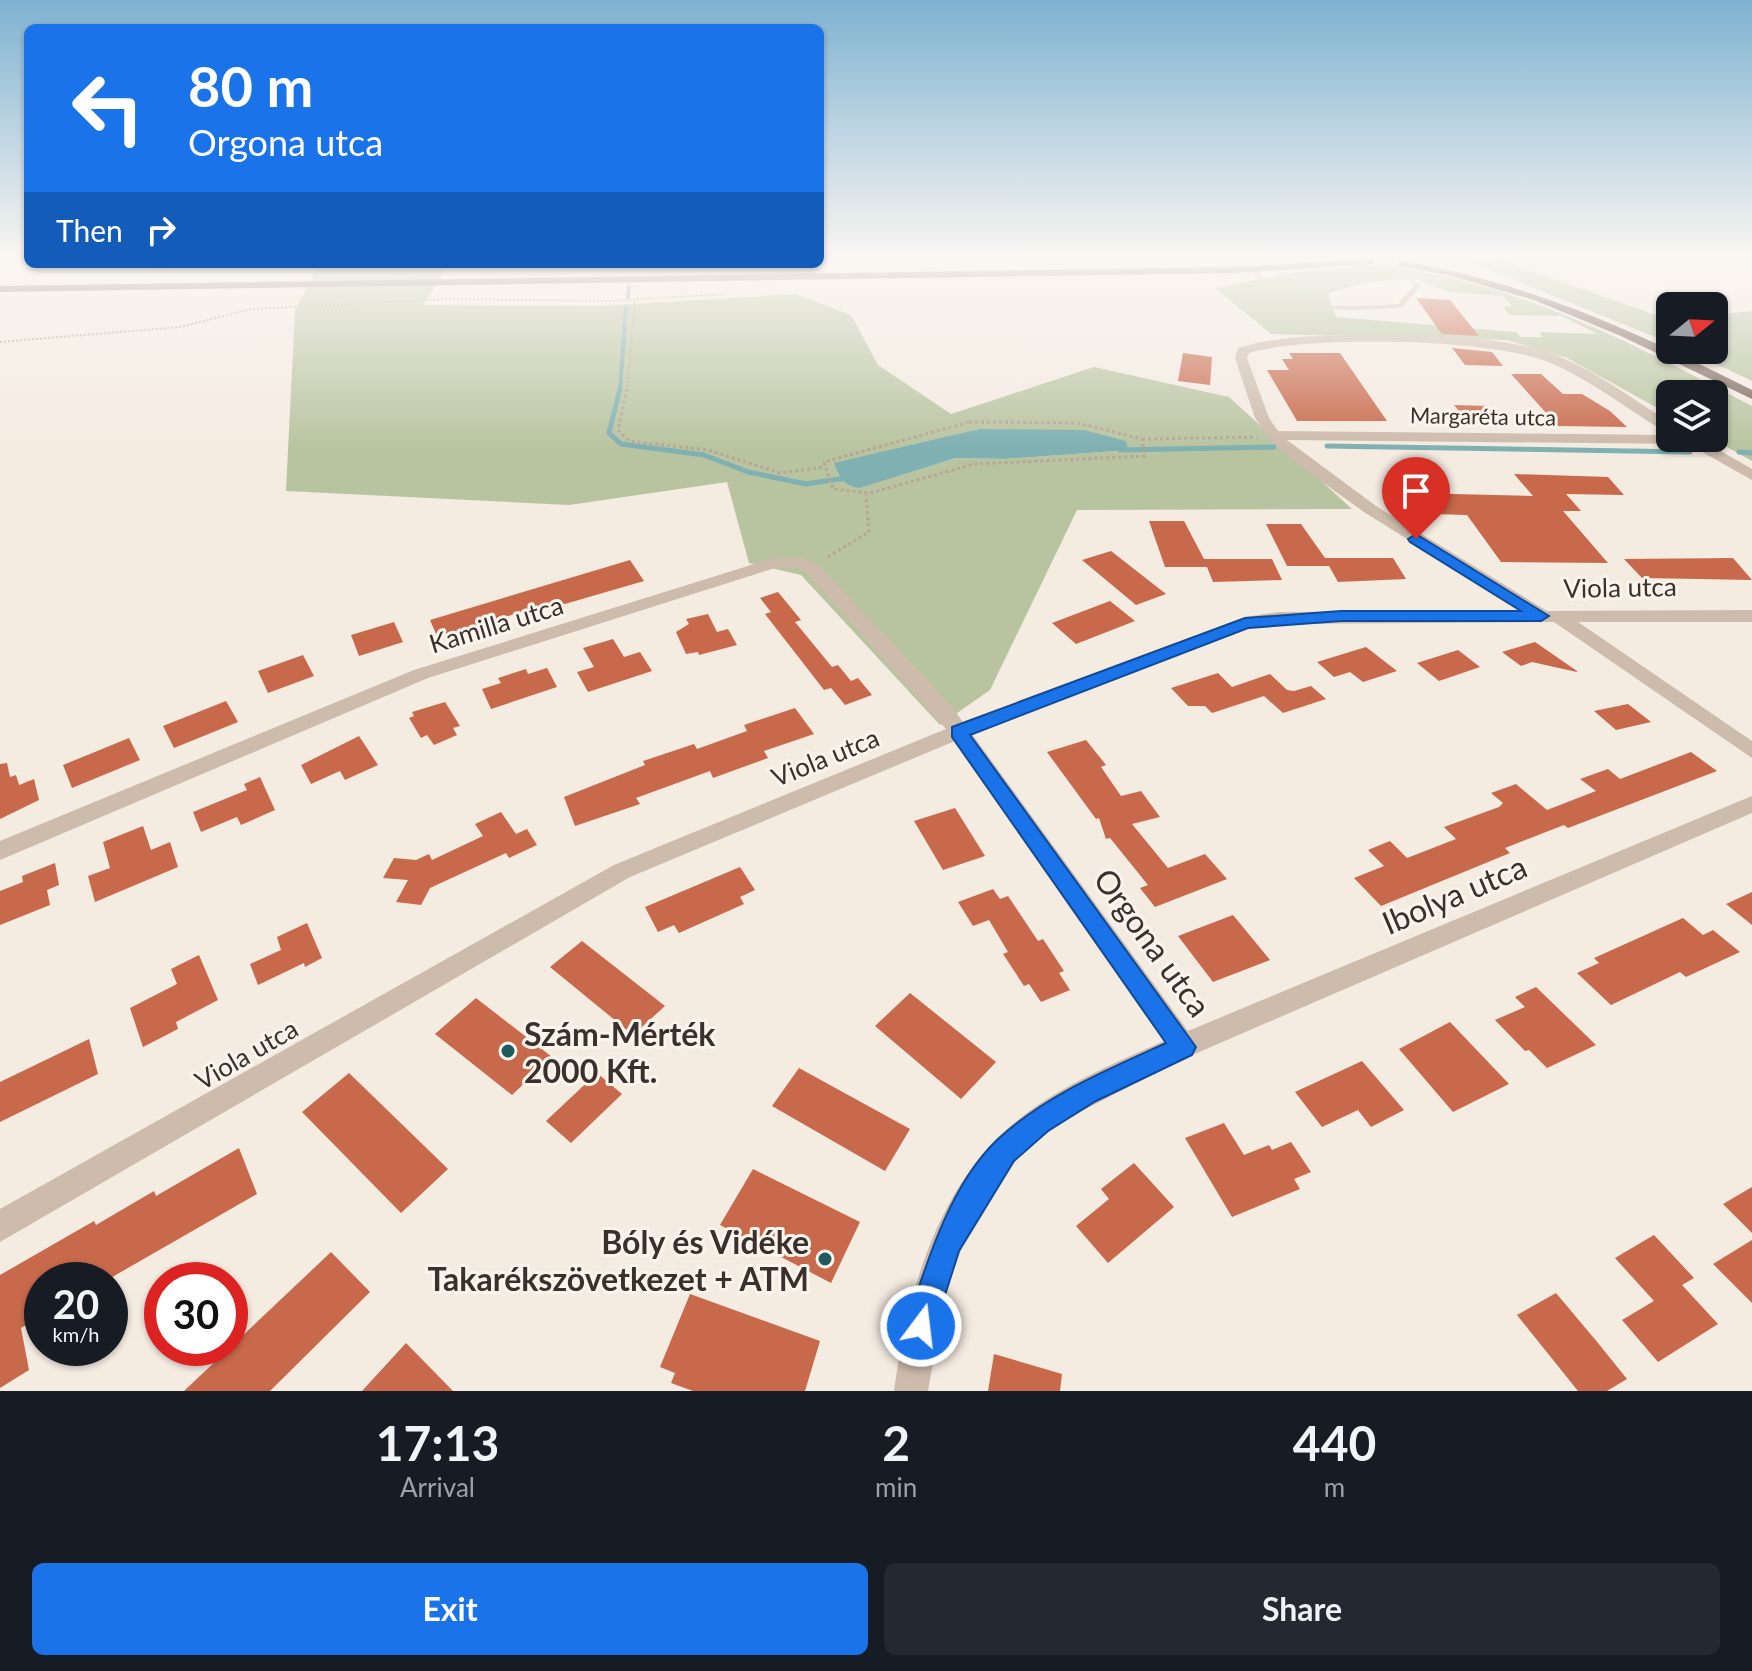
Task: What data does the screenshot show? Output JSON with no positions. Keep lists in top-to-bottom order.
{
  "streets": {
    "street": [
      "Margaréta utca",
      "Viola utca",
      "Kamilla utca",
      "Ibolya utca",
      "Orgona utca"
    ]
  },
  "crossings": [
    ["Viola utca", "Orgona utca"],
    ["Ibolya utca", "Orgona utca"]
  ],
  "places": ["Szám-Mérték 2000 Kft.", "Bóly és Vidéke Takarékszövetkezet + ATM"],
  "north": "right",
  "page": {
    "turn": ["80 m", "Orgona utca"],
    "then": "Then",
    "speed": "20 km/h",
    "limit": "30",
    "eta": [
      "17:13",
      "Arrival",
      "2",
      "min",
      "440",
      "m"
    ],
    "buttons": ["Exit", "Share"]
  }
}
